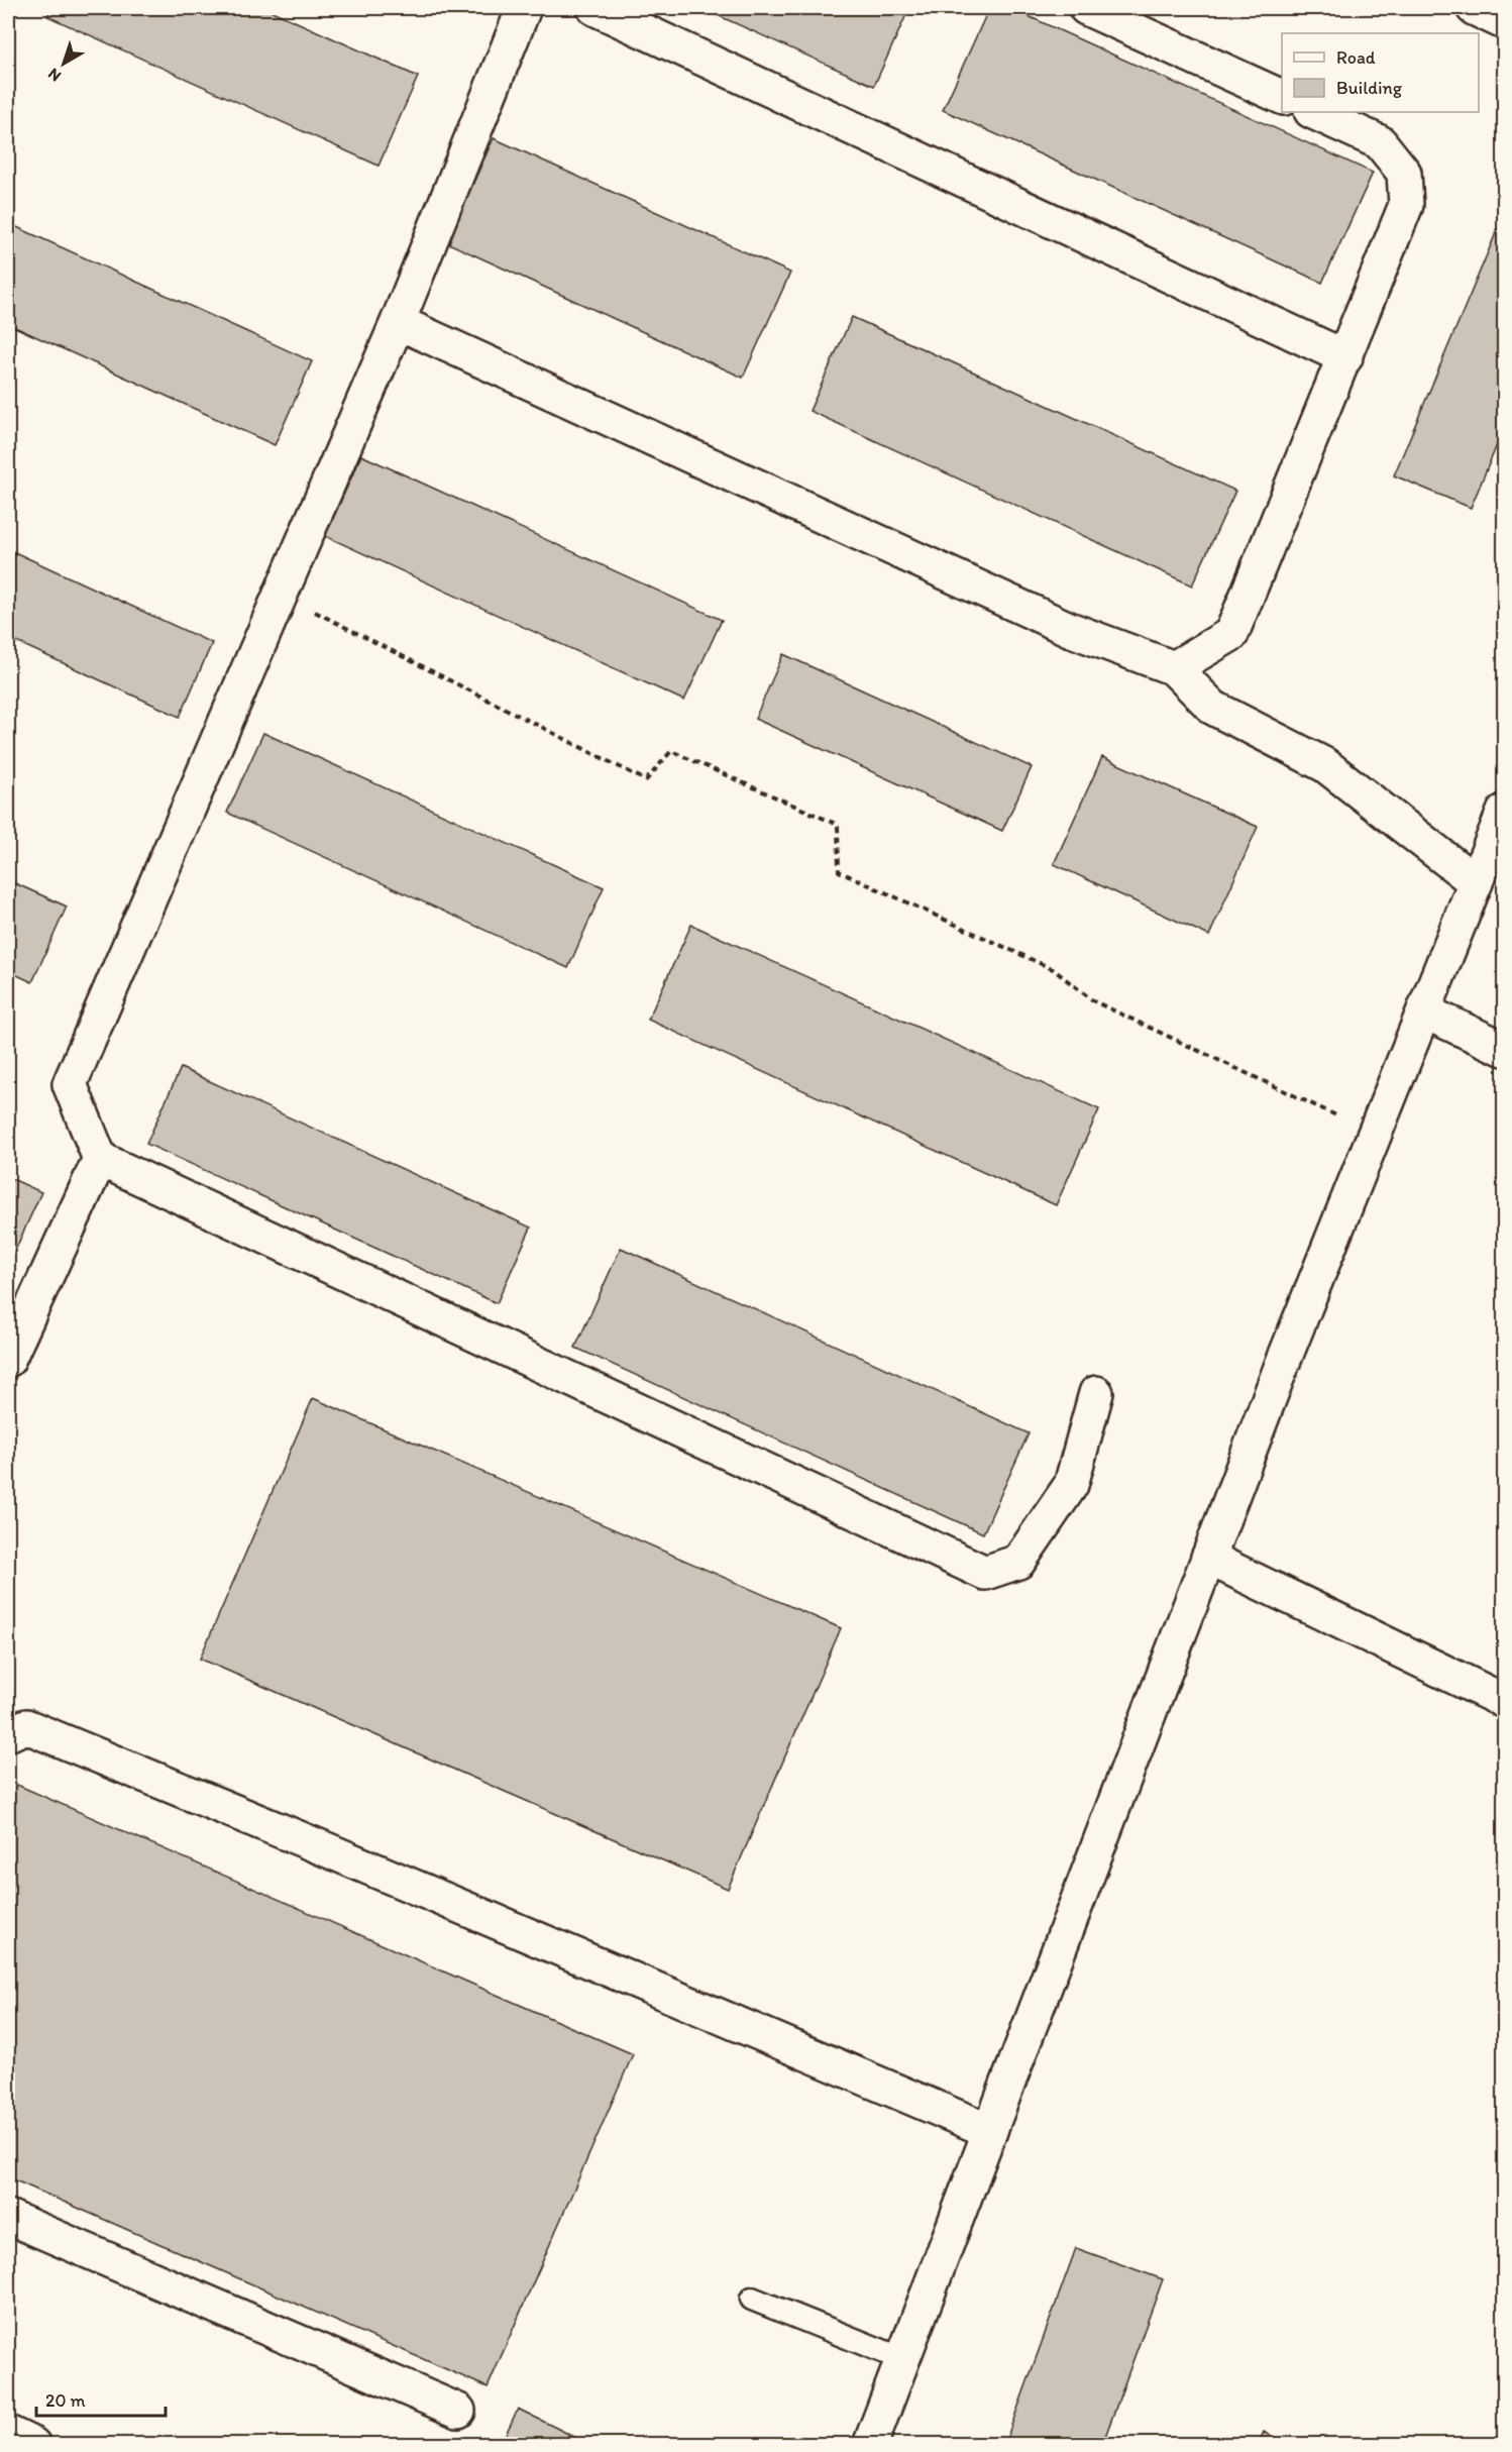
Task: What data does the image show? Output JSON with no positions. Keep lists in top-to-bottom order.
{
  "legend": ["Road", "Building"],
  "scale_bar": "20 m",
  "north": "bottom left"
}
